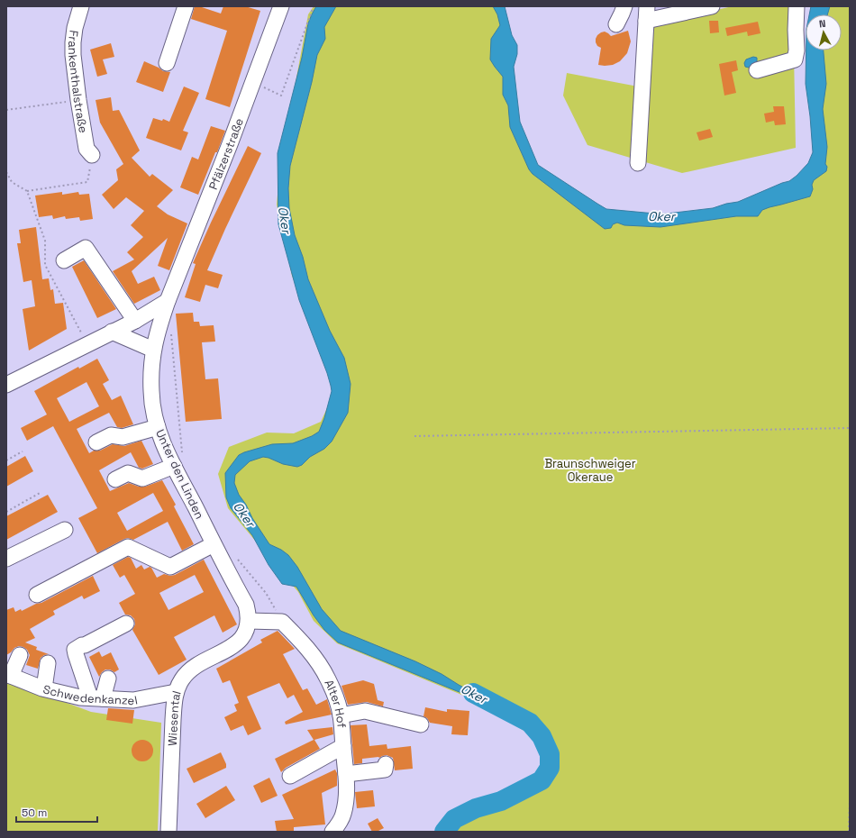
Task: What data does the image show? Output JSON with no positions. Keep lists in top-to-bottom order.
{
  "streets": {
    "street": [
      "Frankenthalstraße",
      "Pfälzerstraße",
      "Unter den Linden",
      "Schwedenkanzel",
      "Alter Hof",
      "Wiesental"
    ]
  },
  "crossings": [
    ["Pfälzerstraße", "Unter den Linden"],
    ["Unter den Linden", "Wiesental"],
    ["Schwedenkanzel", "Wiesental"]
  ],
  "water": ["Oker"],
  "parks": ["Braunschweiger Okeraue"],
  "scale_bar": "50 m",
  "north": "top"
}
